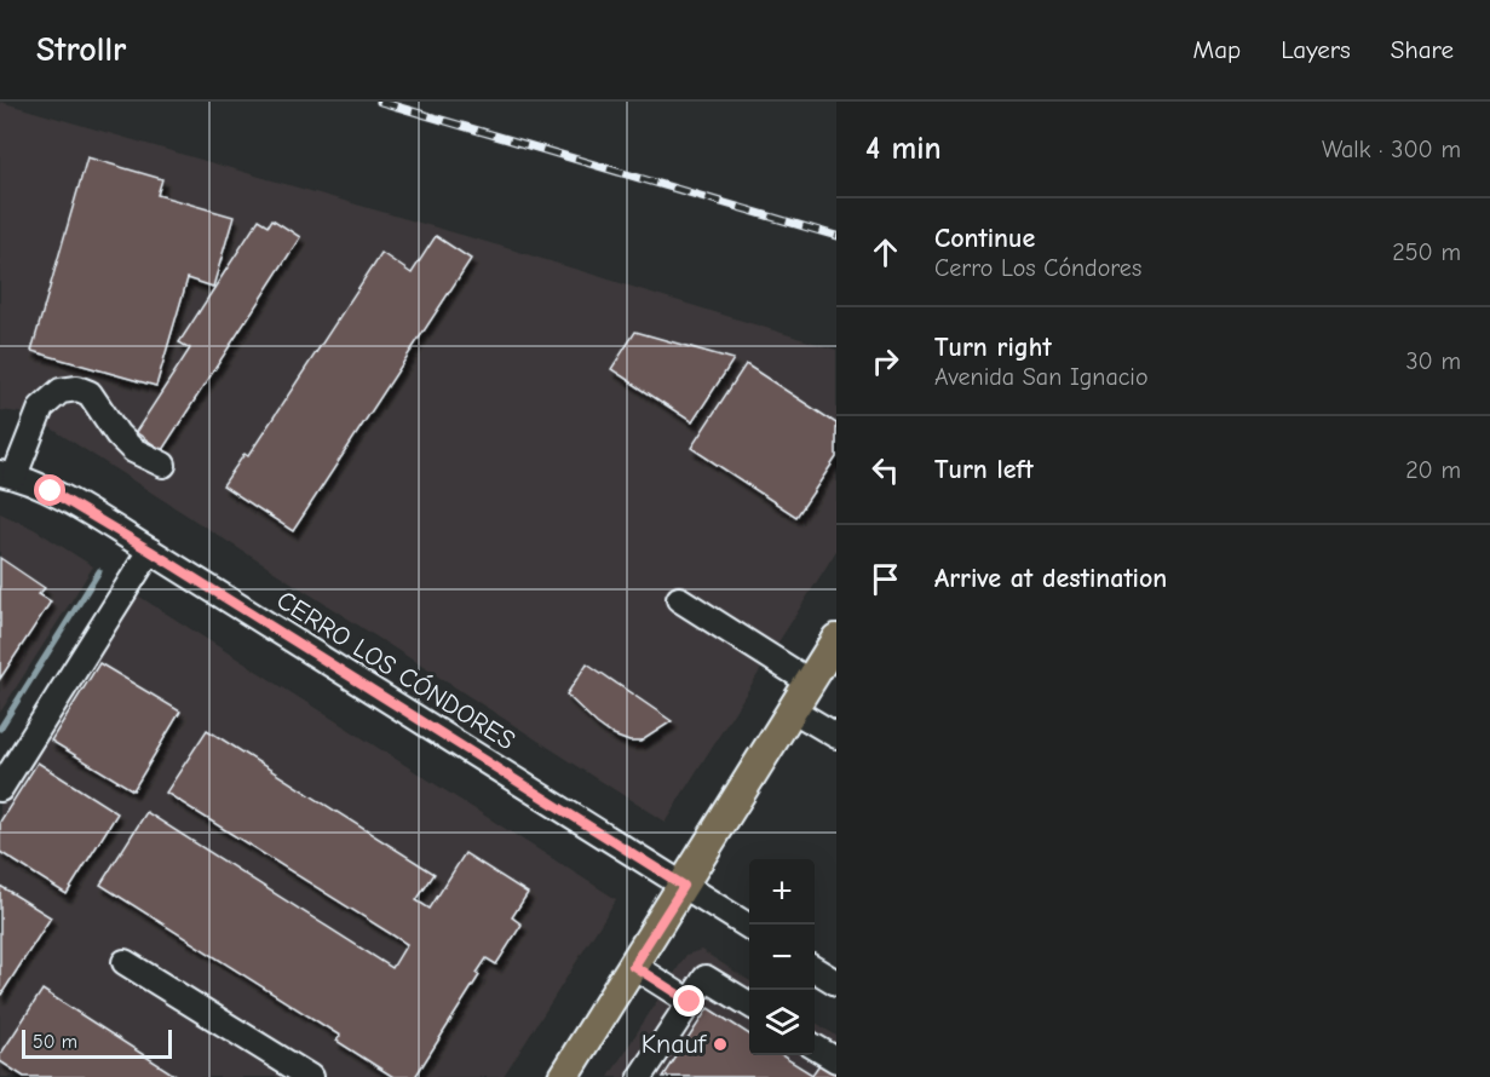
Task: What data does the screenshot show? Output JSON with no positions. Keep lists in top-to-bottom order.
{
  "streets": {
    "street": ["CERRO LOS CÓNDORES"]
  },
  "places": ["Knauf"],
  "scale_bar": "50 m",
  "page": {
    "header": "Strollr",
    "nav": ["Map", "Layers", "Share"],
    "heading": ["4 min", "Walk · 300 m"],
    "list": [
      ["Continue", "Cerro Los Cóndores", "250 m"],
      ["Turn right", "Avenida San Ignacio", "30 m"],
      ["Turn left", "20 m"],
      "Arrive at destination"
    ],
    "map_buttons": ["+", "−"],
    "scale": "50 m"
  }
}
